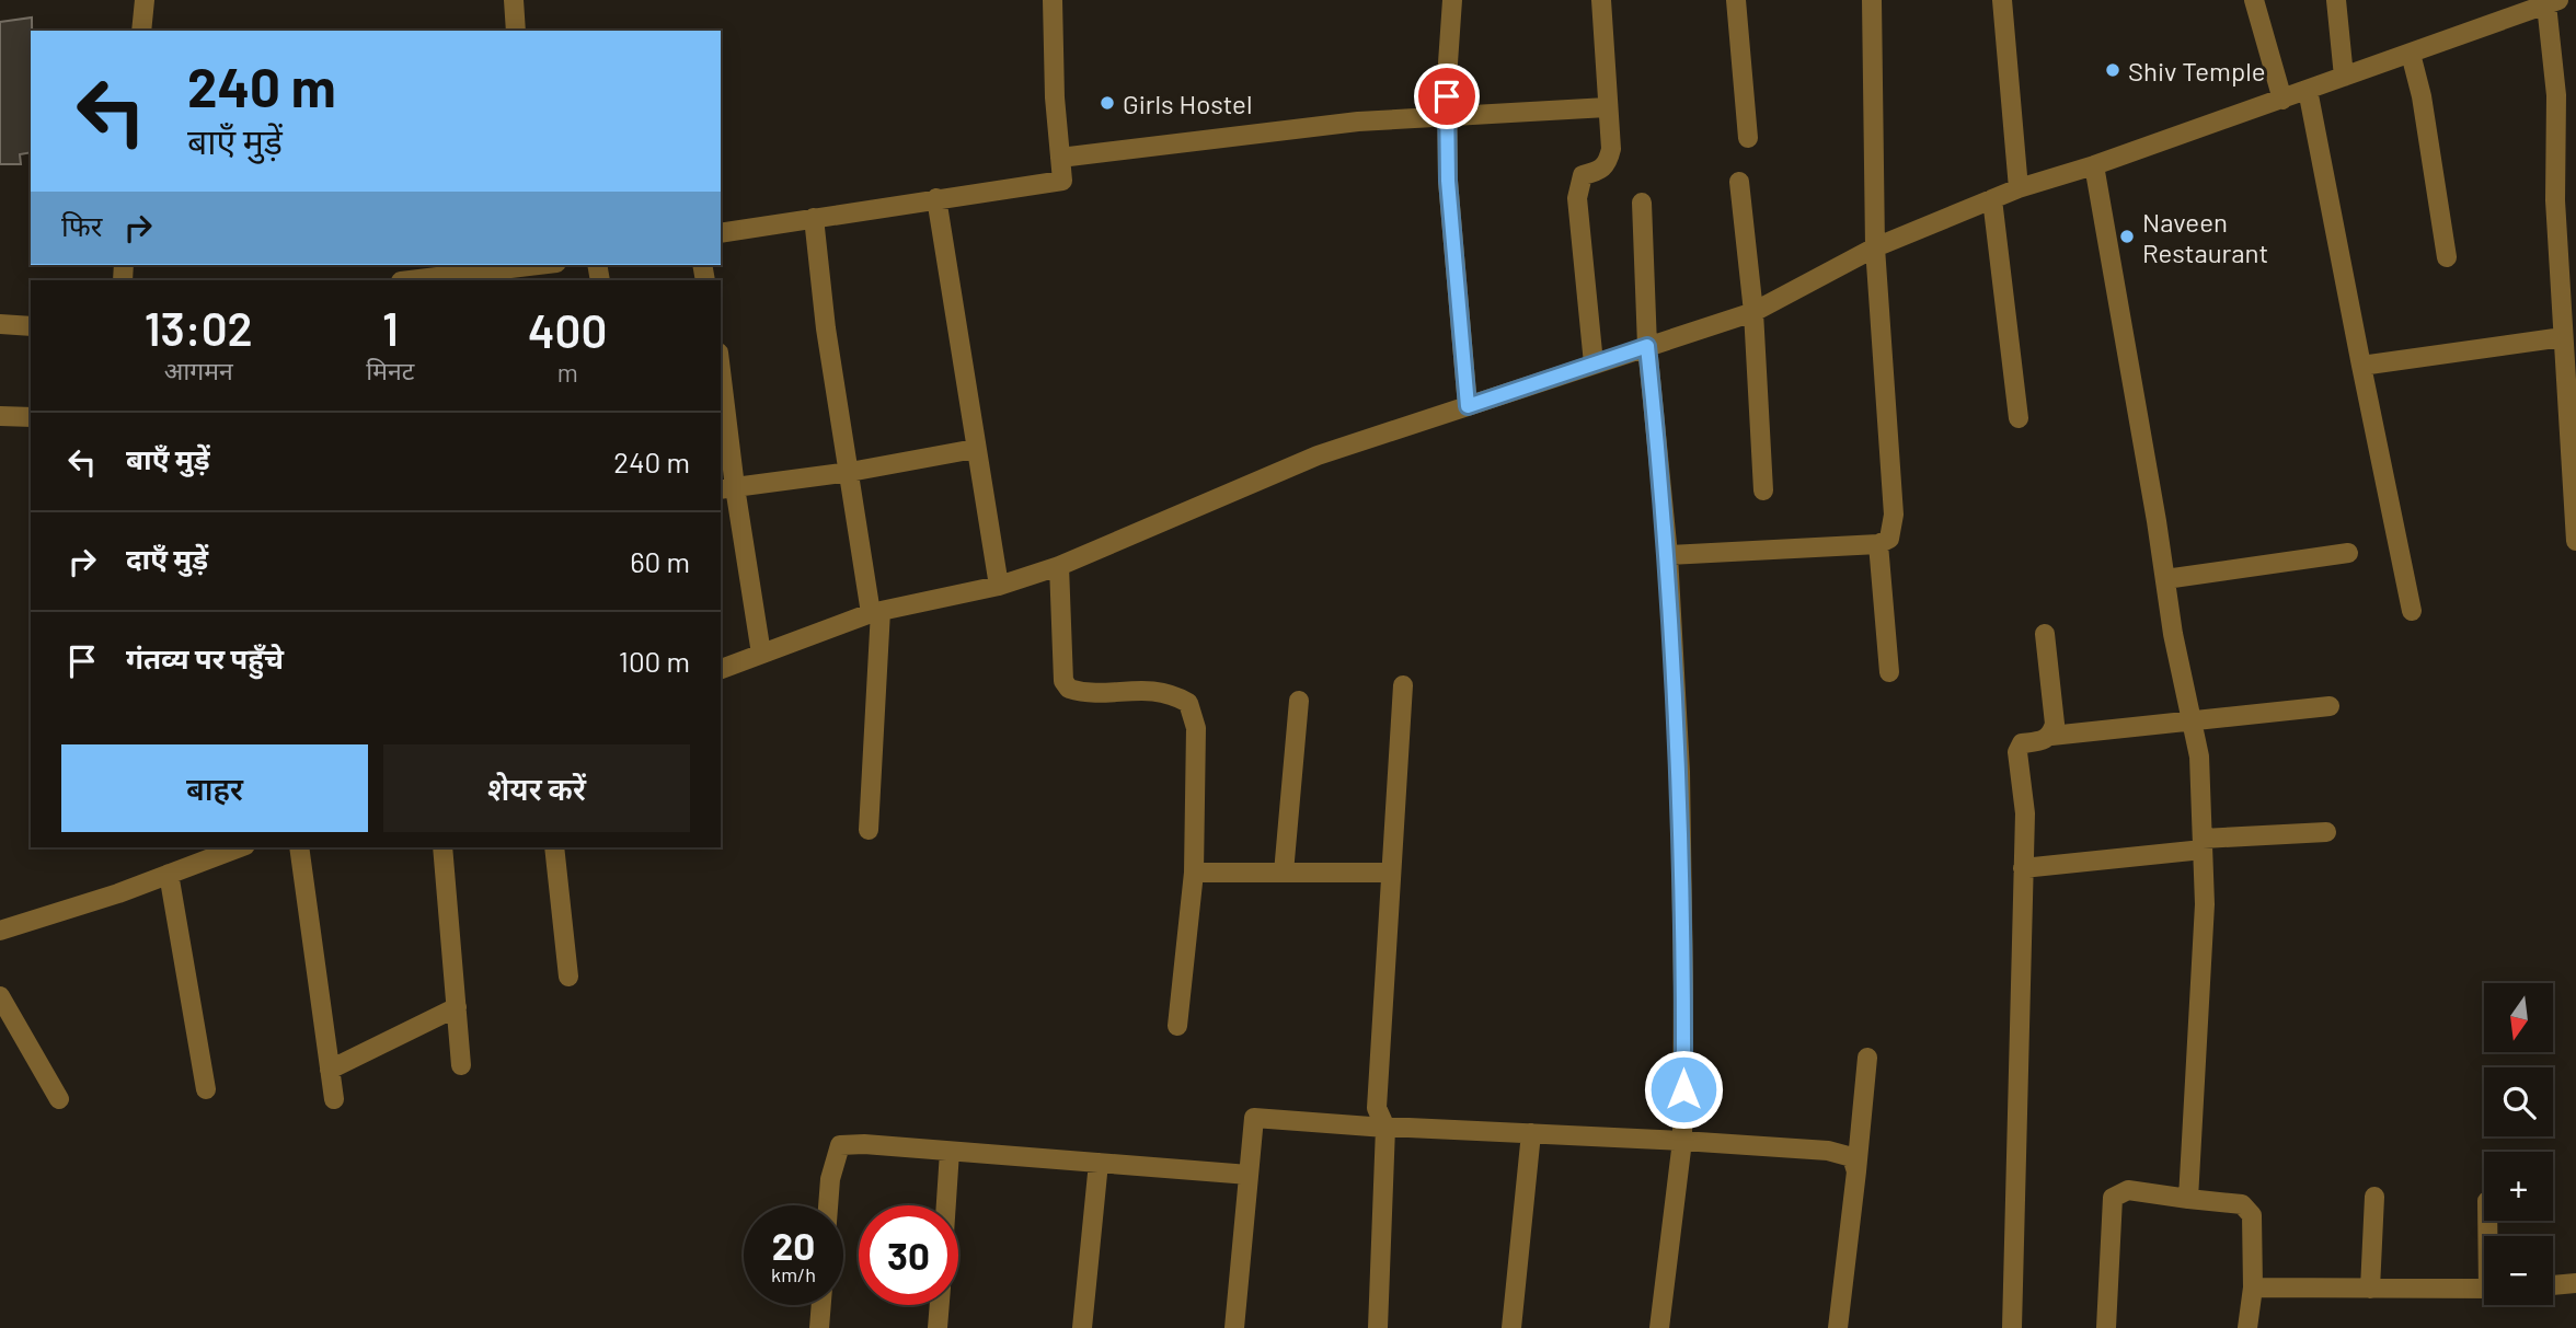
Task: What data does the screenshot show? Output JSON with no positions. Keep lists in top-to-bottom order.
{
  "places": ["Shiv Temple", "Girls Hostel", "Naveen Restaurant"],
  "north": "bottom",
  "page": {
    "turn": ["240 m", "बाएँ मुड़ें"],
    "then": "फिर",
    "eta": [
      "13:02",
      "आगमन",
      "1",
      "मिनट",
      "400",
      "m"
    ],
    "list": [
      {
        "name": "बाएँ मुड़ें",
        "value": "240 m"
      },
      {
        "name": "दाएँ मुड़ें",
        "value": "60 m"
      },
      {
        "name": "गंतव्य पर पहुँचे",
        "value": "100 m"
      }
    ],
    "buttons": ["बाहर", "शेयर करें"],
    "map_buttons": ["+", "−"],
    "speed": "20 km/h",
    "limit": "30"
  }
}
